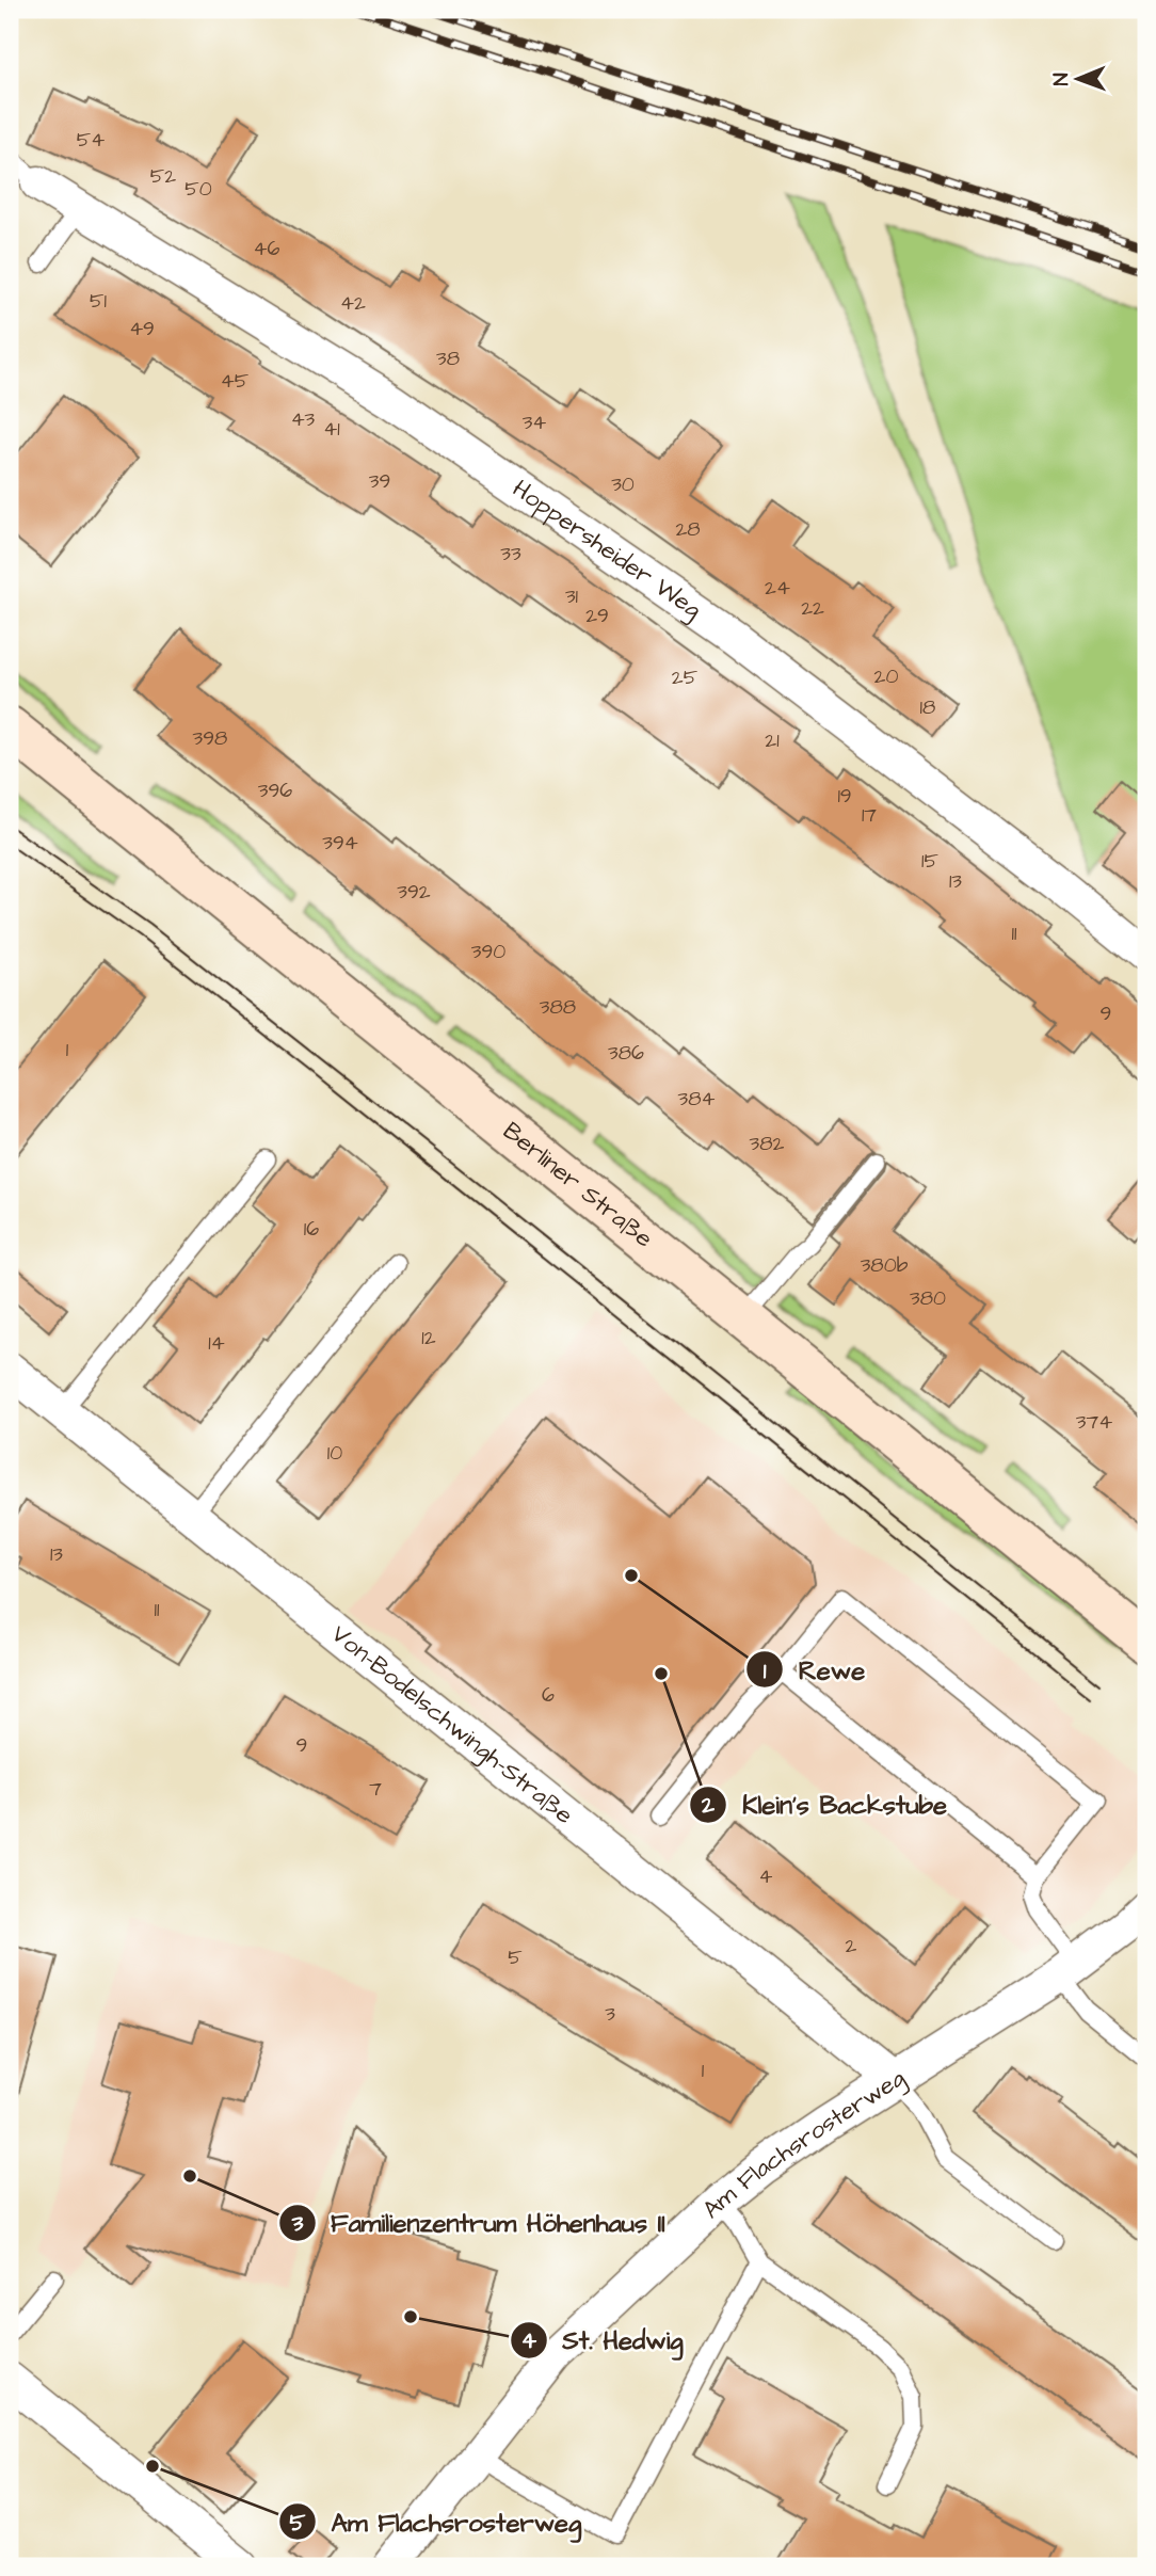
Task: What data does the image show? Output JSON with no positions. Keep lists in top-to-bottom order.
{
  "streets": {
    "main road": ["Berliner Straße"],
    "street": ["Hoppersheider Weg", "Von-Bodelschwingh-Straße", "Am Flachsrosterweg"]
  },
  "crossings": [
    ["Von-Bodelschwingh-Straße", "Am Flachsrosterweg"]
  ],
  "places": [
    "Rewe",
    "Klein's Backstube",
    "Familienzentrum Höhenhaus II",
    "St. Hedwig",
    "Am Flachsrosterweg"
  ],
  "house_numbers": [
    "54",
    "52",
    "50",
    "46",
    "51",
    "42",
    "49",
    "38",
    "45",
    "43",
    "34",
    "41",
    "39",
    "30",
    "28",
    "33",
    "24",
    "31",
    "22",
    "29",
    "20",
    "25",
    "18",
    "398",
    "21",
    "396",
    "19",
    "17",
    "394",
    "15",
    "13",
    "392",
    "11",
    "390",
    "388",
    "9",
    "1",
    "386",
    "384",
    "382",
    "16",
    "380b",
    "380",
    "12",
    "14",
    "374",
    "10",
    "13",
    "11",
    "6",
    "9",
    "7",
    "4",
    "2",
    "5",
    "3",
    "1"
  ],
  "north": "left"
}
